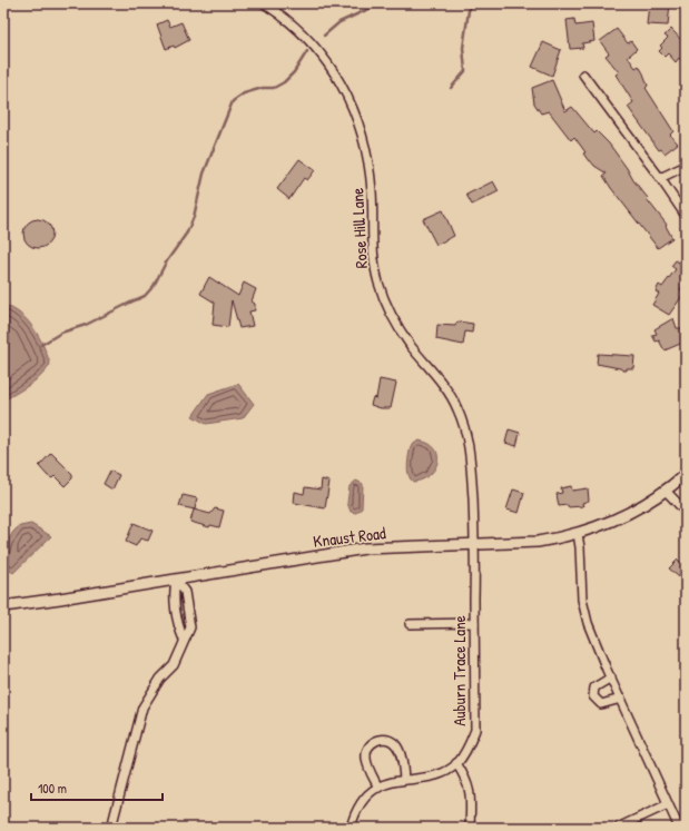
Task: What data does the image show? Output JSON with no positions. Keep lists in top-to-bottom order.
{
  "streets": {
    "main road": ["Knaust Road"],
    "street": ["Rose Hill Lane", "Auburn Trace Lane"]
  },
  "crossings": [
    ["Rose Hill Lane", "Knaust Road"],
    ["Rose Hill Lane", "Auburn Trace Lane"],
    ["Knaust Road", "Auburn Trace Lane"]
  ],
  "scale_bar": "100 m"
}
